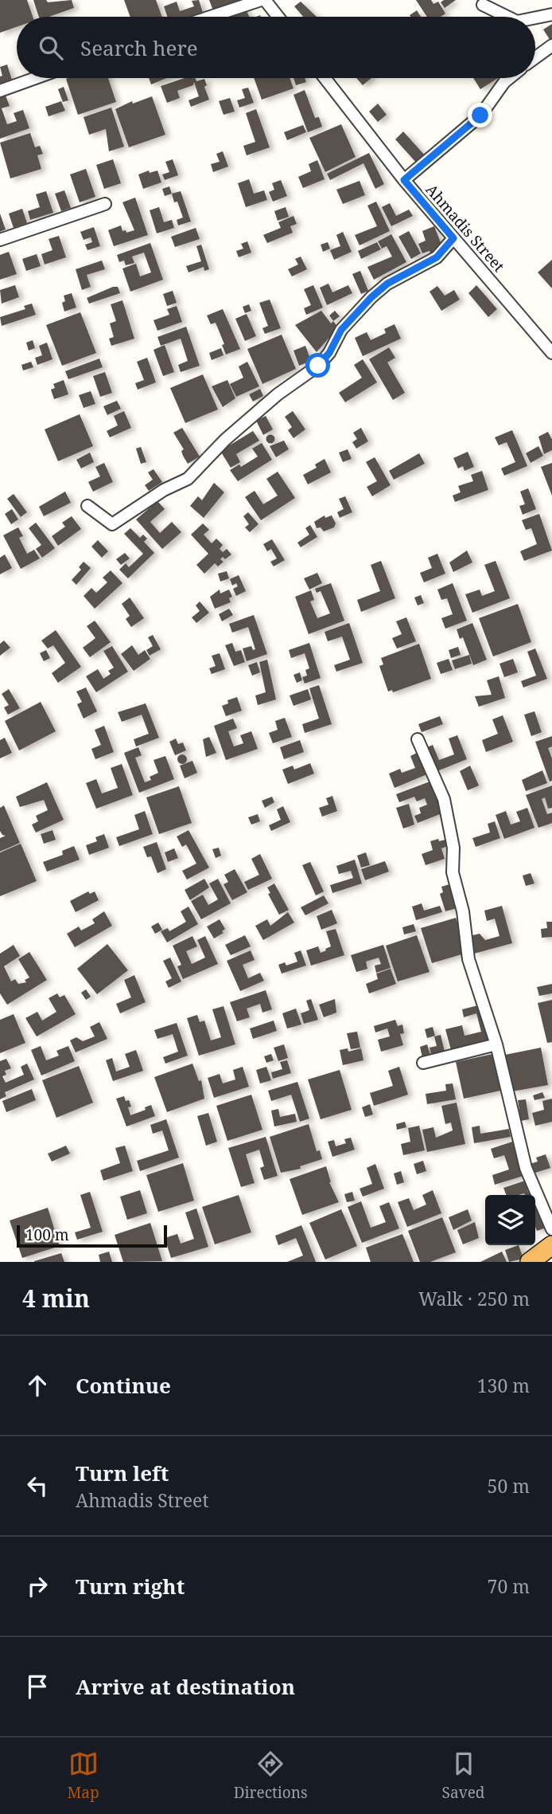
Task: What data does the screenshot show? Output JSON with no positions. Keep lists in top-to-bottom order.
{
  "streets": {
    "street": ["Ahmadis Street"]
  },
  "scale_bar": "100 m",
  "page": {
    "search": "Search here",
    "scale": "100 m",
    "heading": ["4 min", "Walk · 250 m"],
    "list": [
      ["Continue", "130 m"],
      ["Turn left", "Ahmadis Street", "50 m"],
      ["Turn right", "70 m"],
      "Arrive at destination"
    ],
    "nav": ["Map", "Directions", "Saved"]
  }
}
